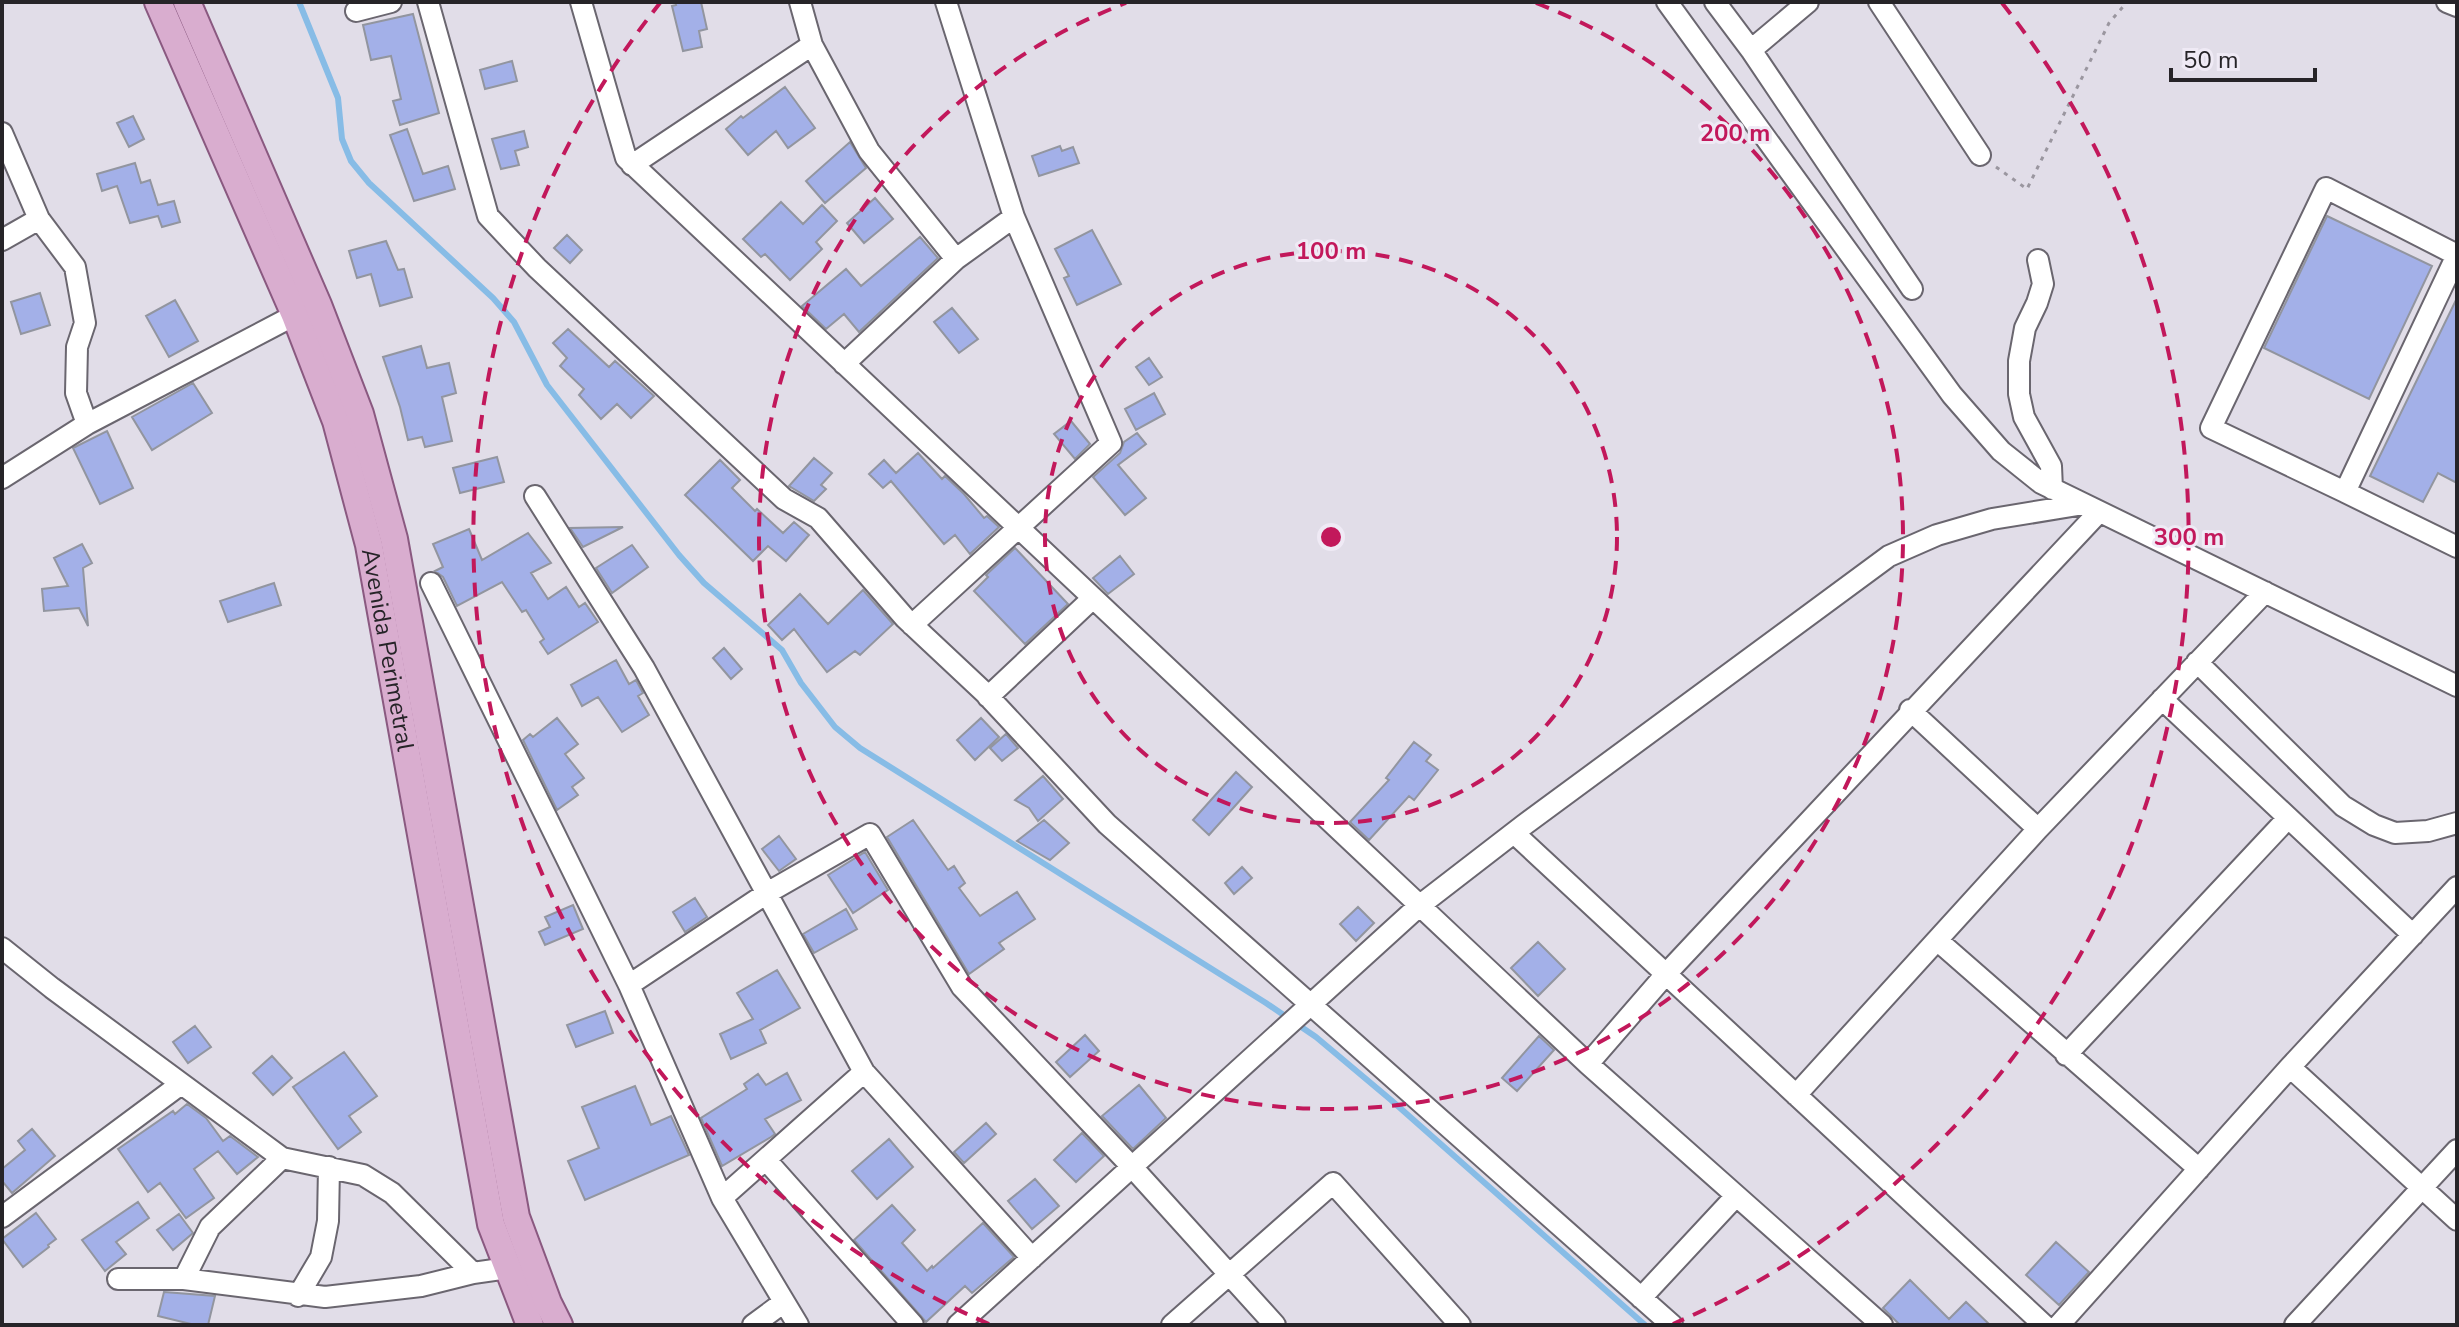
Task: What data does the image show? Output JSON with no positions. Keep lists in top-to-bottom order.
{
  "streets": {
    "main road": ["Avenida Perimetral"]
  },
  "scale_bar": "50 m",
  "rings": ["200 m", "100 m", "300 m"]
}
